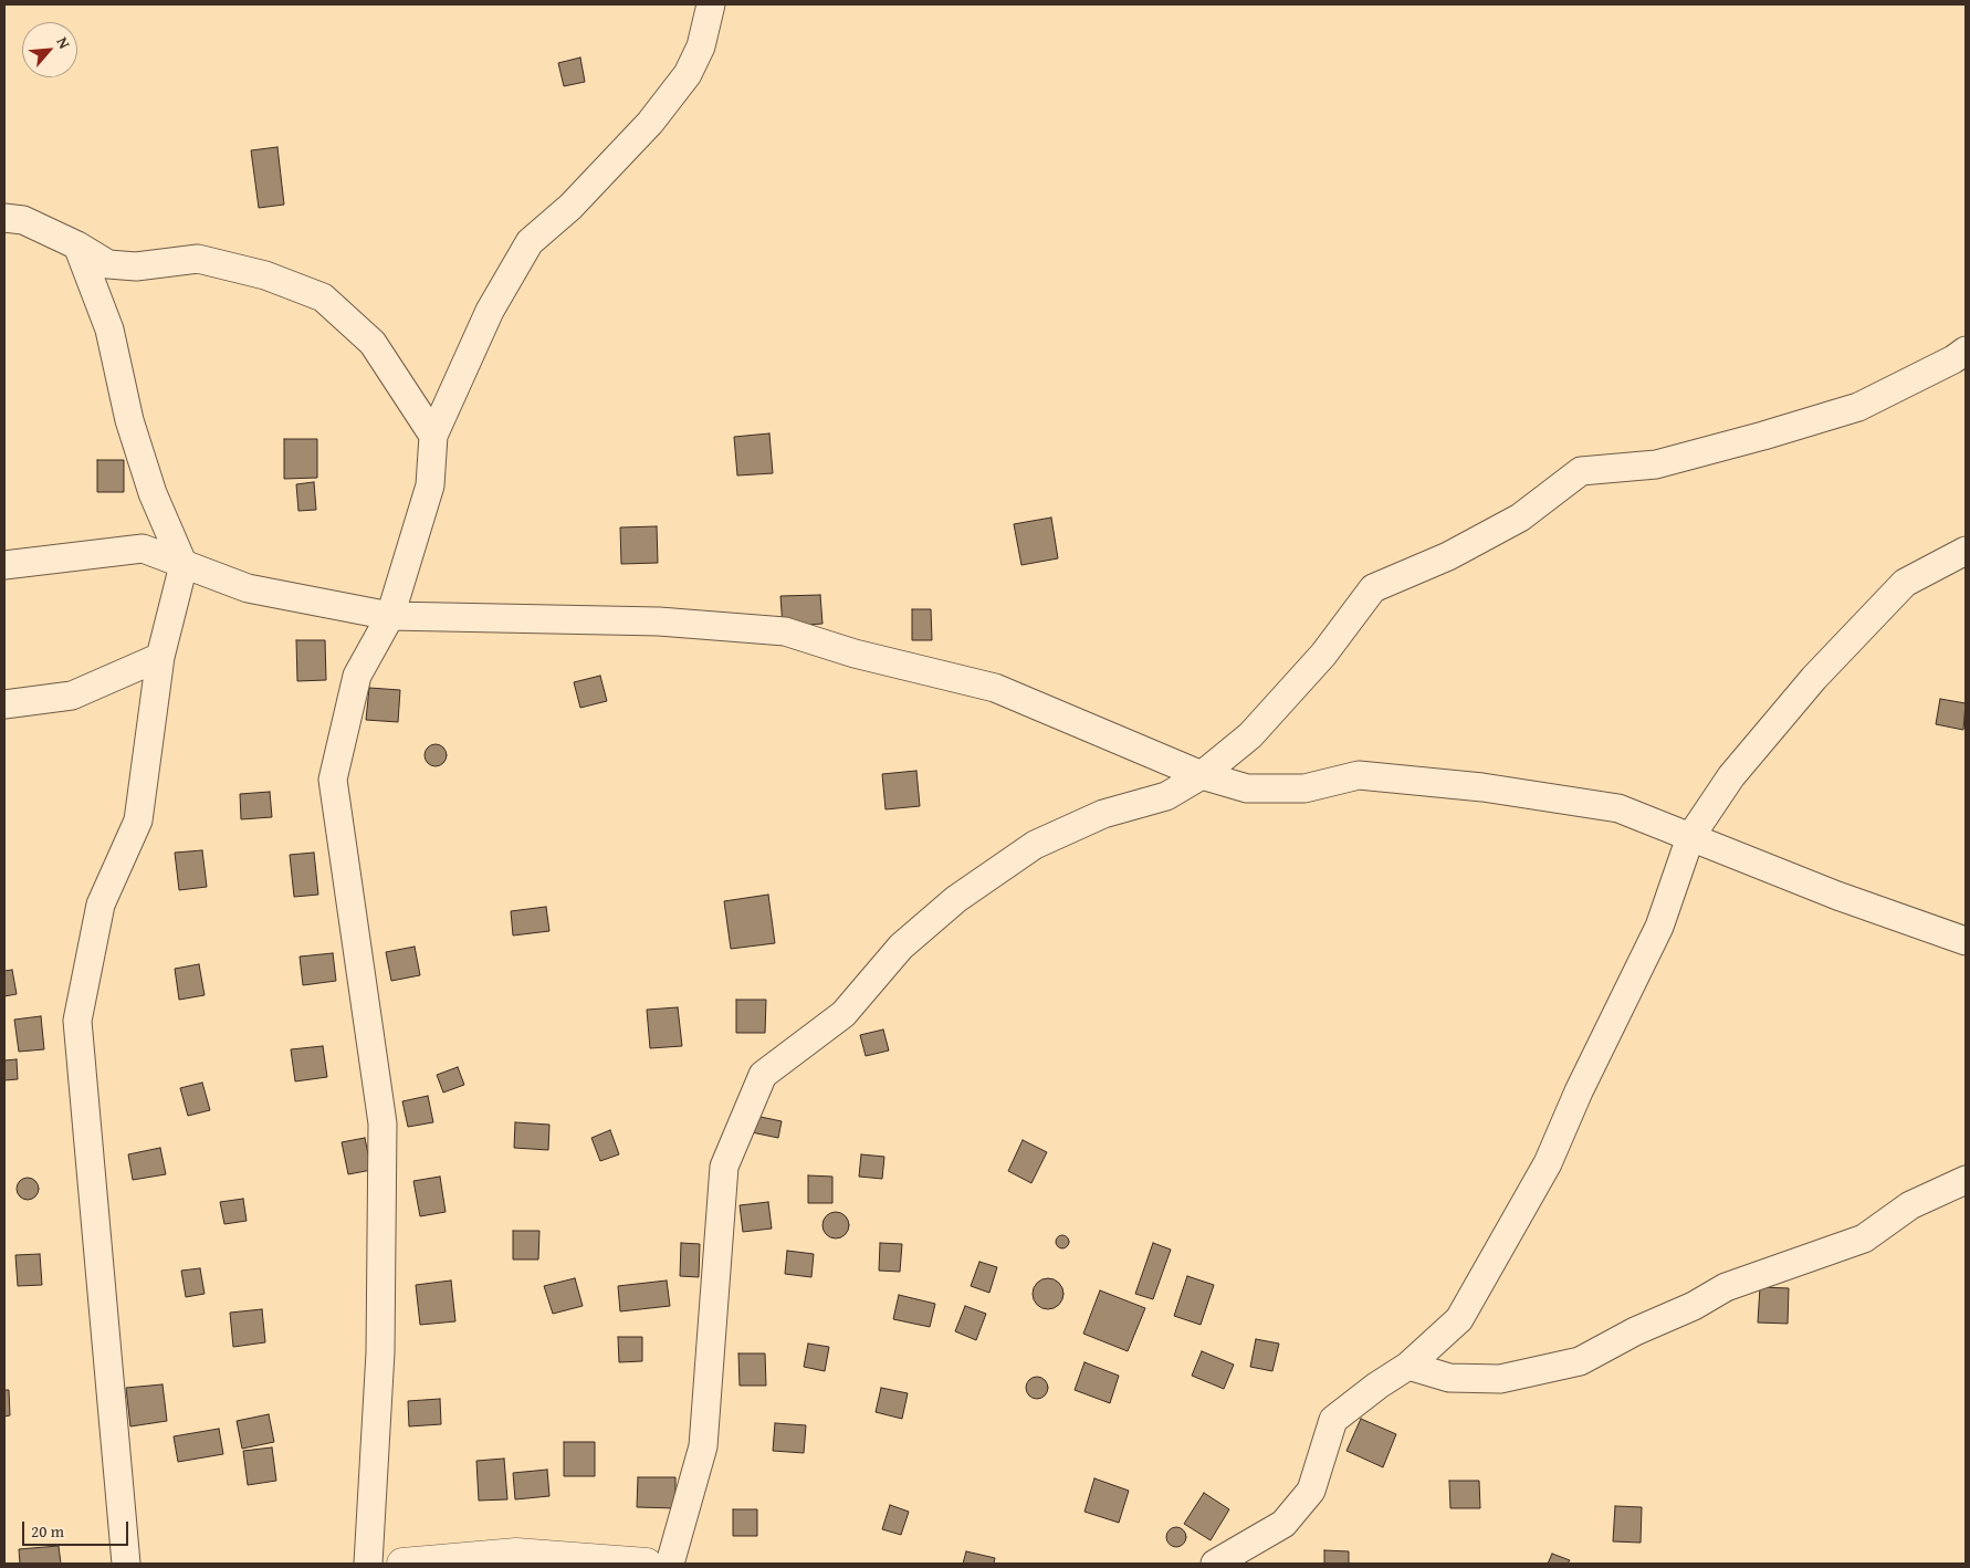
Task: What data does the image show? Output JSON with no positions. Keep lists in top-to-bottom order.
{
  "scale_bar": "20 m",
  "north": "top right"
}
